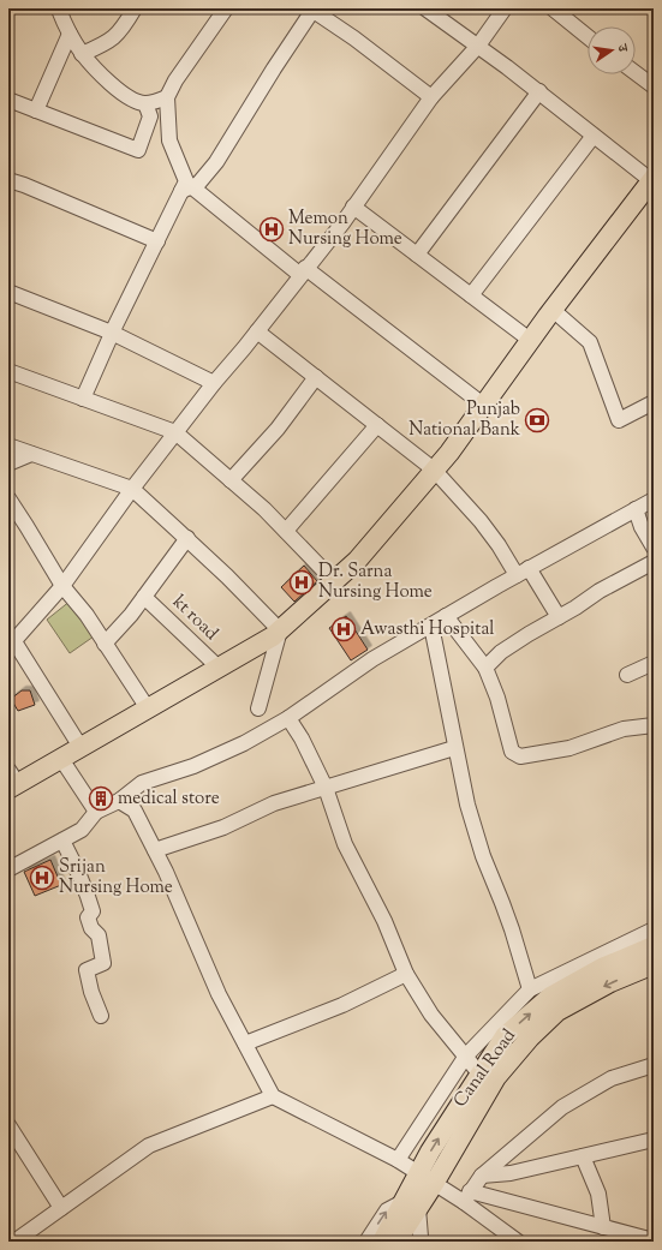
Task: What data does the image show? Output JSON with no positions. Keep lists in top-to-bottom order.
{
  "streets": {
    "main road": ["Canal Road"],
    "street": ["kt road"]
  },
  "places": {
    "hospital": [
      "Memon Nursing Home",
      "Dr. Sarna Nursing Home",
      "Awasthi Hospital",
      "Srijan Nursing Home"
    ],
    "bank": ["Punjab National Bank"],
    "building": ["medical store"]
  },
  "north": "right"
}
